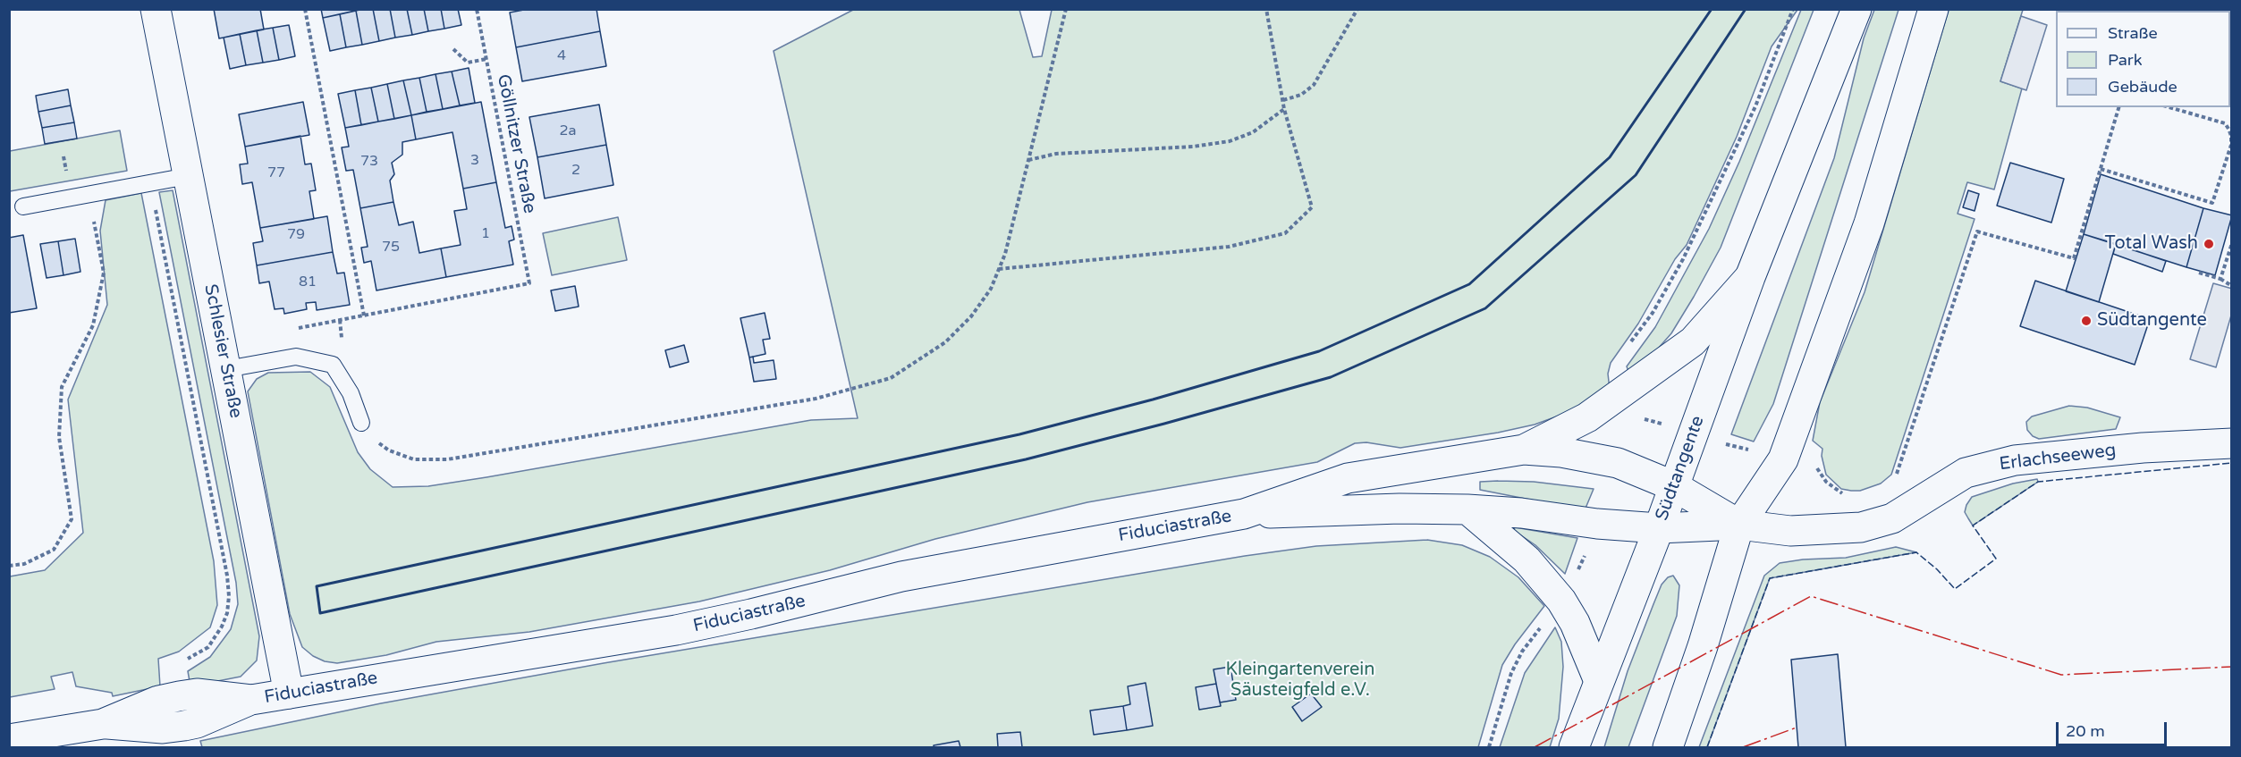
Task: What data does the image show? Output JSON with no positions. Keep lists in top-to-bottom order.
{
  "streets": {
    "main road": [
      "Schlesier Straße",
      "Erlachseeweg",
      "Südtangente",
      "Fiduciastraße"
    ],
    "path": ["Göllnitzer Straße"]
  },
  "crossings": [
    ["Schlesier Straße", "Fiduciastraße"],
    ["Erlachseeweg", "Fiduciastraße"],
    ["Südtangente", "Fiduciastraße"]
  ],
  "parks": ["Kleingartenverein Säusteigfeld e.V."],
  "places": ["Total Wash", "Südtangente"],
  "house_numbers": [
    "4",
    "2a",
    "3",
    "73",
    "2",
    "77",
    "1",
    "79",
    "75",
    "81"
  ],
  "legend": ["Straße", "Park", "Gebäude"],
  "scale_bar": "20 m"
}
